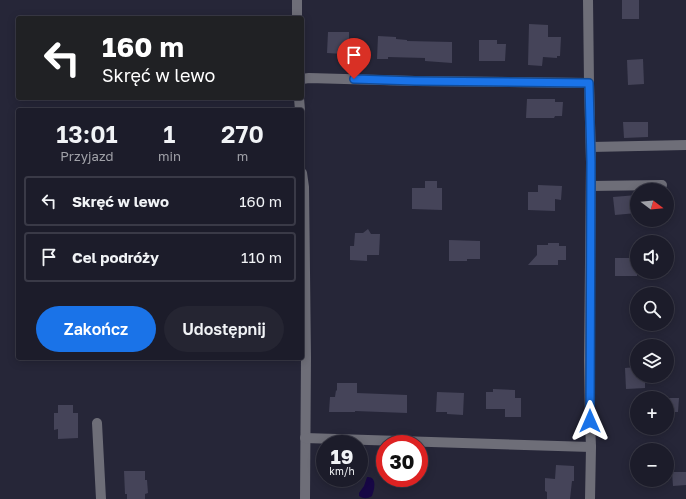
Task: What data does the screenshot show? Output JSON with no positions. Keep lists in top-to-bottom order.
{
  "north": "right",
  "page": {
    "turn": ["160 m", "Skręć w lewo"],
    "eta": [
      "13:01",
      "Przyjazd",
      "1",
      "min",
      "270",
      "m"
    ],
    "list": [
      {
        "name": "Skręć w lewo",
        "value": "160 m"
      },
      {
        "name": "Cel podróży",
        "value": "110 m"
      }
    ],
    "map_buttons": ["+", "−"],
    "buttons": ["Zakończ", "Udostępnij"],
    "speed": "19 km/h",
    "limit": "30"
  }
}
